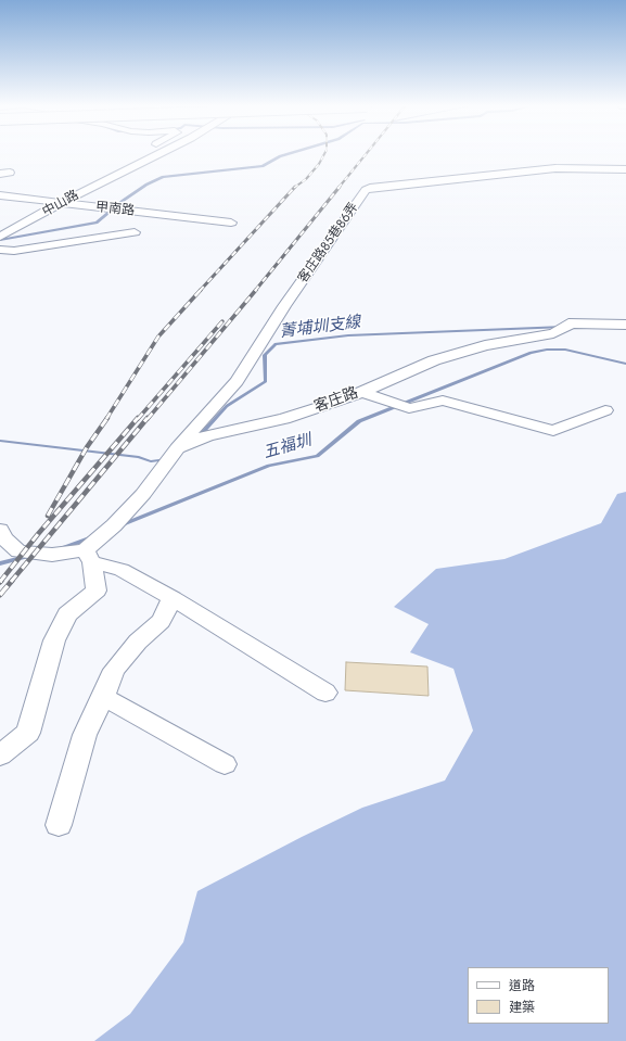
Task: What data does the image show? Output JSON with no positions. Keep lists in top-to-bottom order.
{
  "streets": {
    "street": [
      "中山路",
      "甲南路",
      "客庄路85巷86弄",
      "客庄路"
    ]
  },
  "crossings": [
    ["中山路", "甲南路"],
    ["客庄路85巷86弄", "客庄路"]
  ],
  "water": ["菁埔圳支線", "五福圳"],
  "legend": ["道路", "建築"]
}
